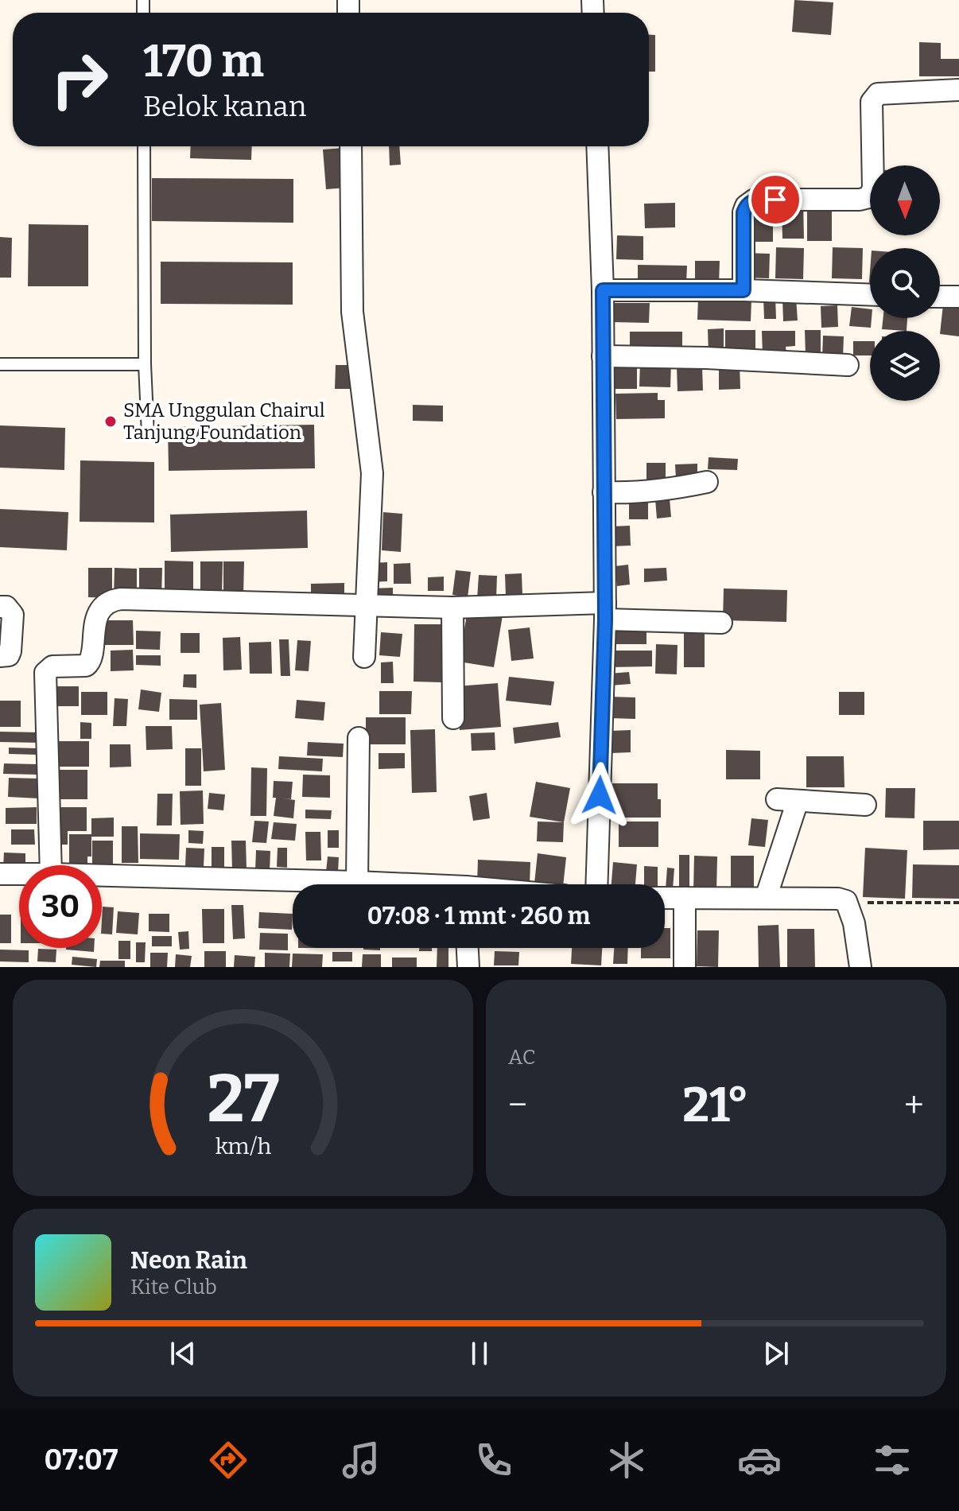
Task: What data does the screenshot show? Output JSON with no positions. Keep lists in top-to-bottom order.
{
  "places": ["SMA Unggulan Chairul Tanjung Foundation"],
  "north": "bottom",
  "page": {
    "turn": ["170 m", "Belok kanan"],
    "limit": "30",
    "trip": "07:08 · 1 mnt · 260 m",
    "tile": "AC",
    "heat": ["−", "21°", "+"],
    "song": ["Neon Rain", "Kite Club"],
    "tabs": "07:07",
    "gauge": ["27", "km/h"]
  }
}
